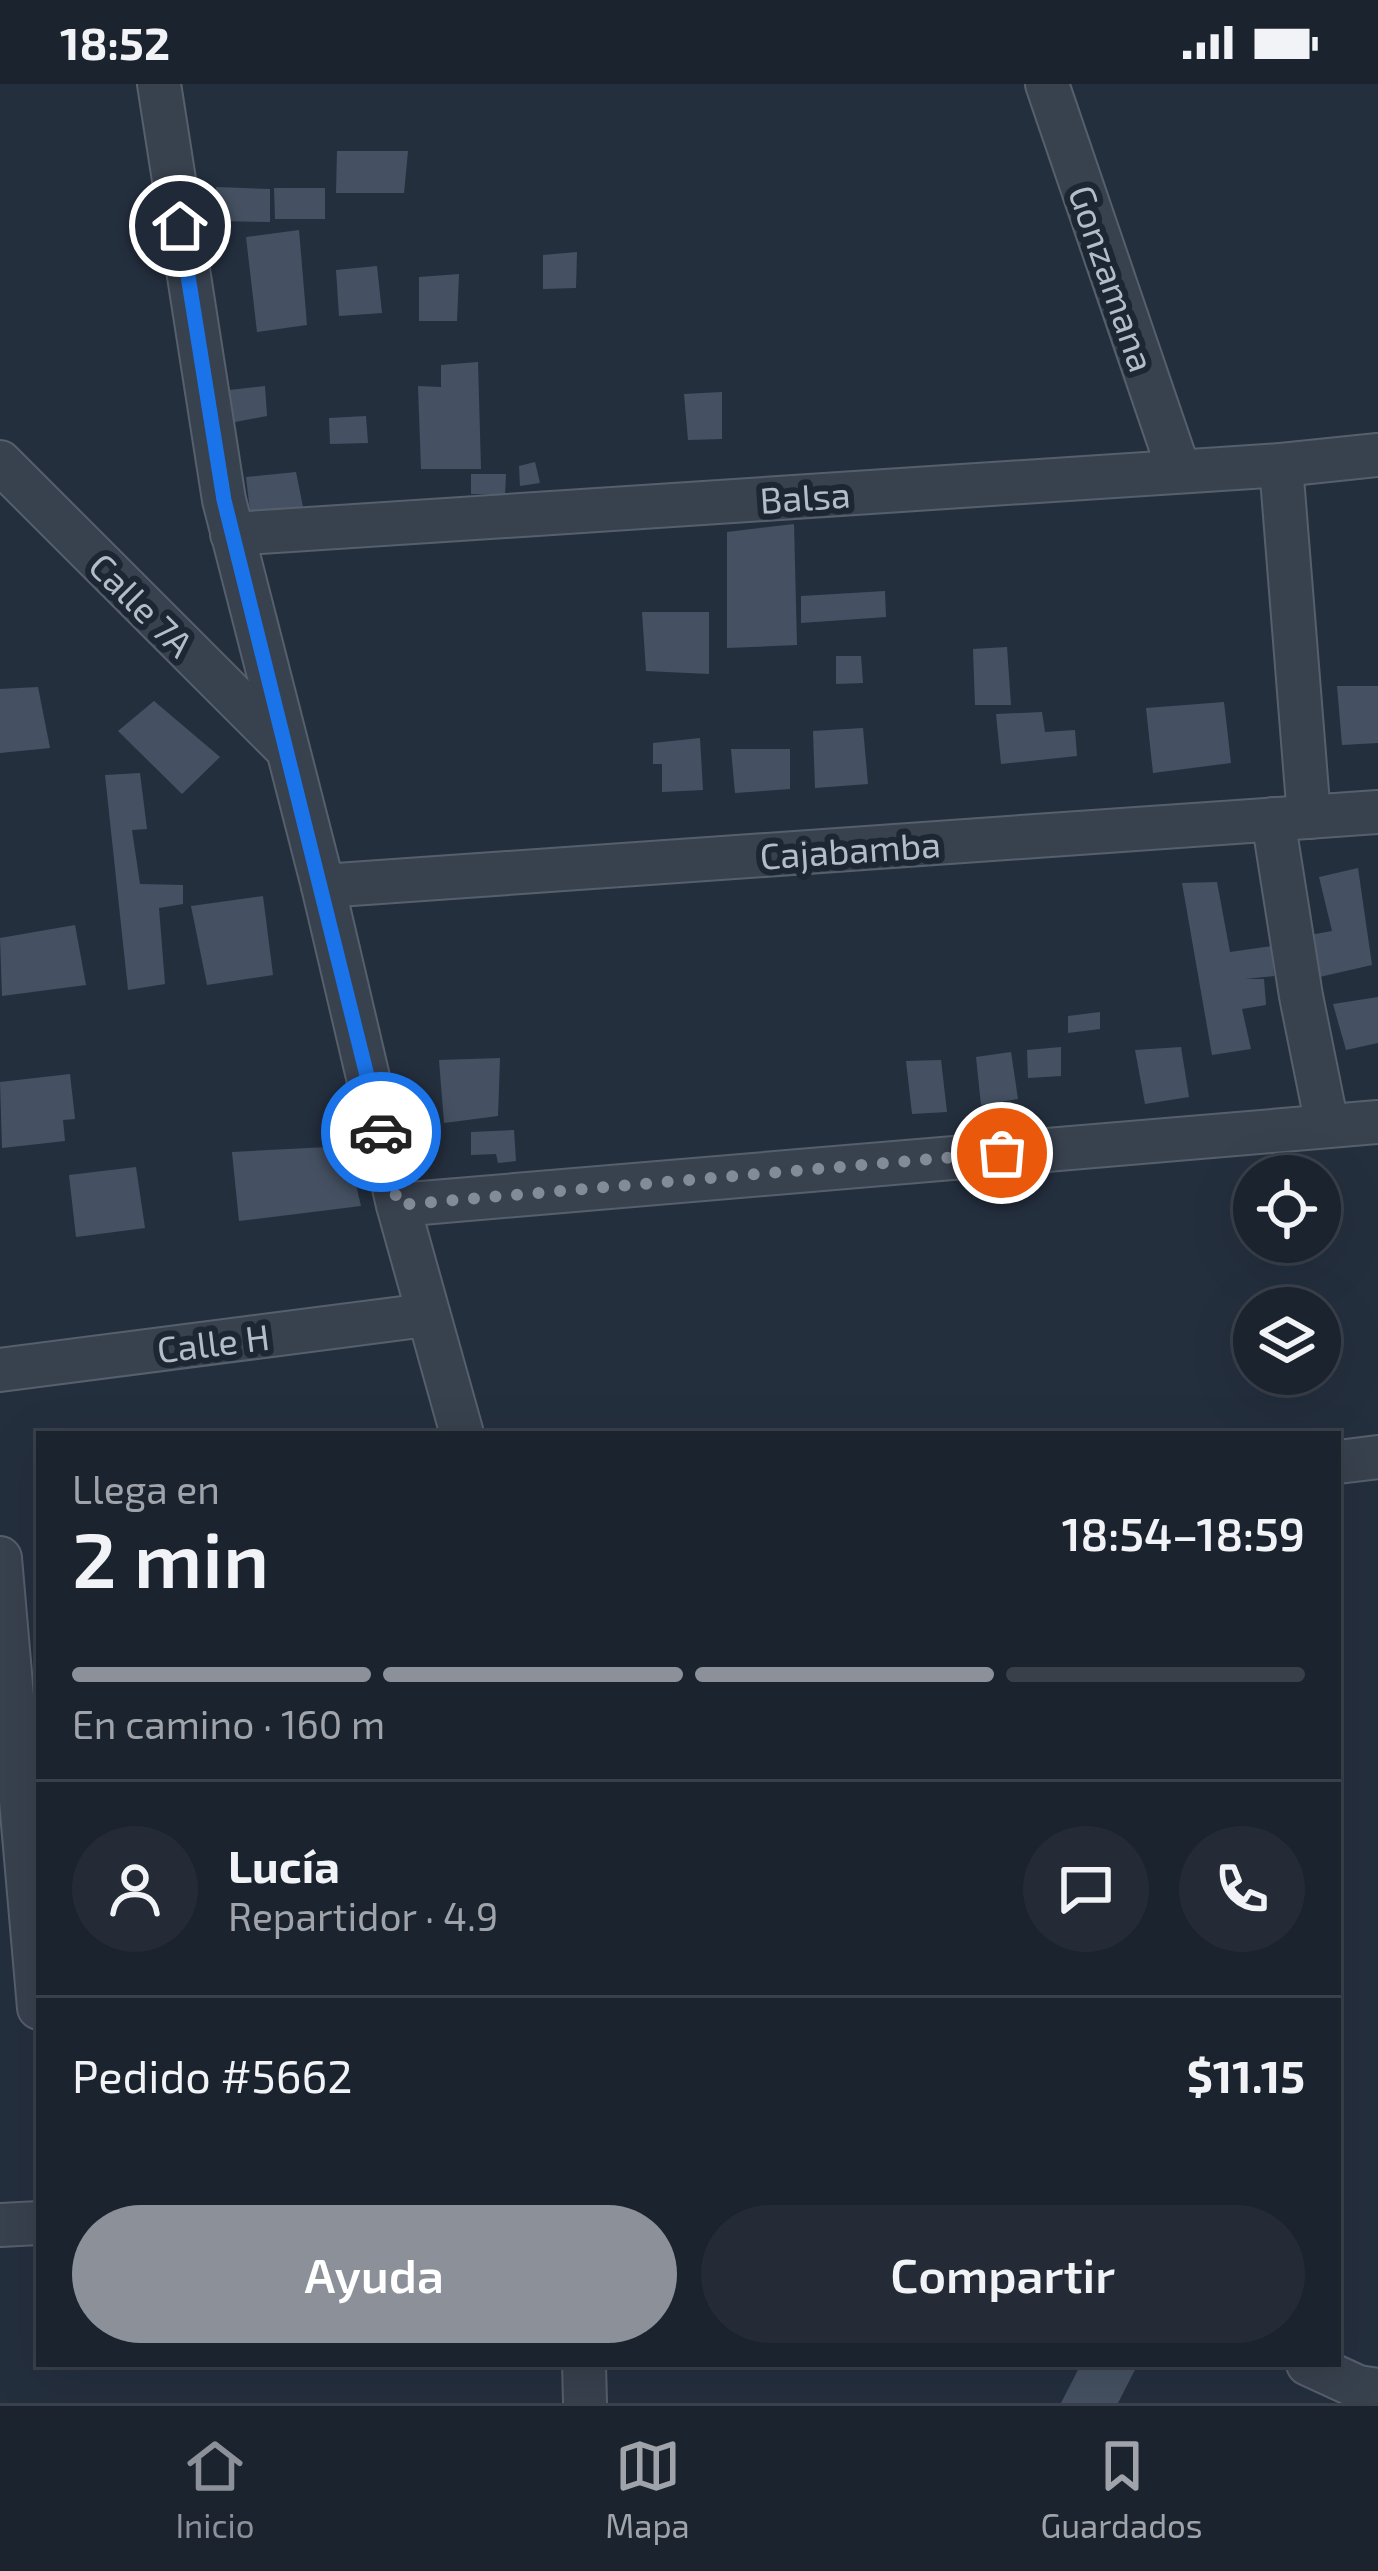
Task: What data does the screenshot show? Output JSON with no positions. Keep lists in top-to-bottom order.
{
  "streets": {
    "street": [
      "Gonzamana",
      "Balsa",
      "Calle 7A",
      "Cajabamba",
      "Calle H"
    ]
  },
  "crossings": [
    ["Gonzamana", "Balsa"]
  ],
  "page": {
    "status": "18:52",
    "heading": ["2 min", "Llega en", "18:54–18:59"],
    "panel": [
      "Lucía",
      "Repartidor · 4.9",
      "Pedido #5662",
      "$11.15"
    ],
    "bar": "En camino · 160 m",
    "buttons": ["Ayuda", "Compartir"],
    "tabs": ["Inicio", "Mapa", "Guardados"]
  }
}
